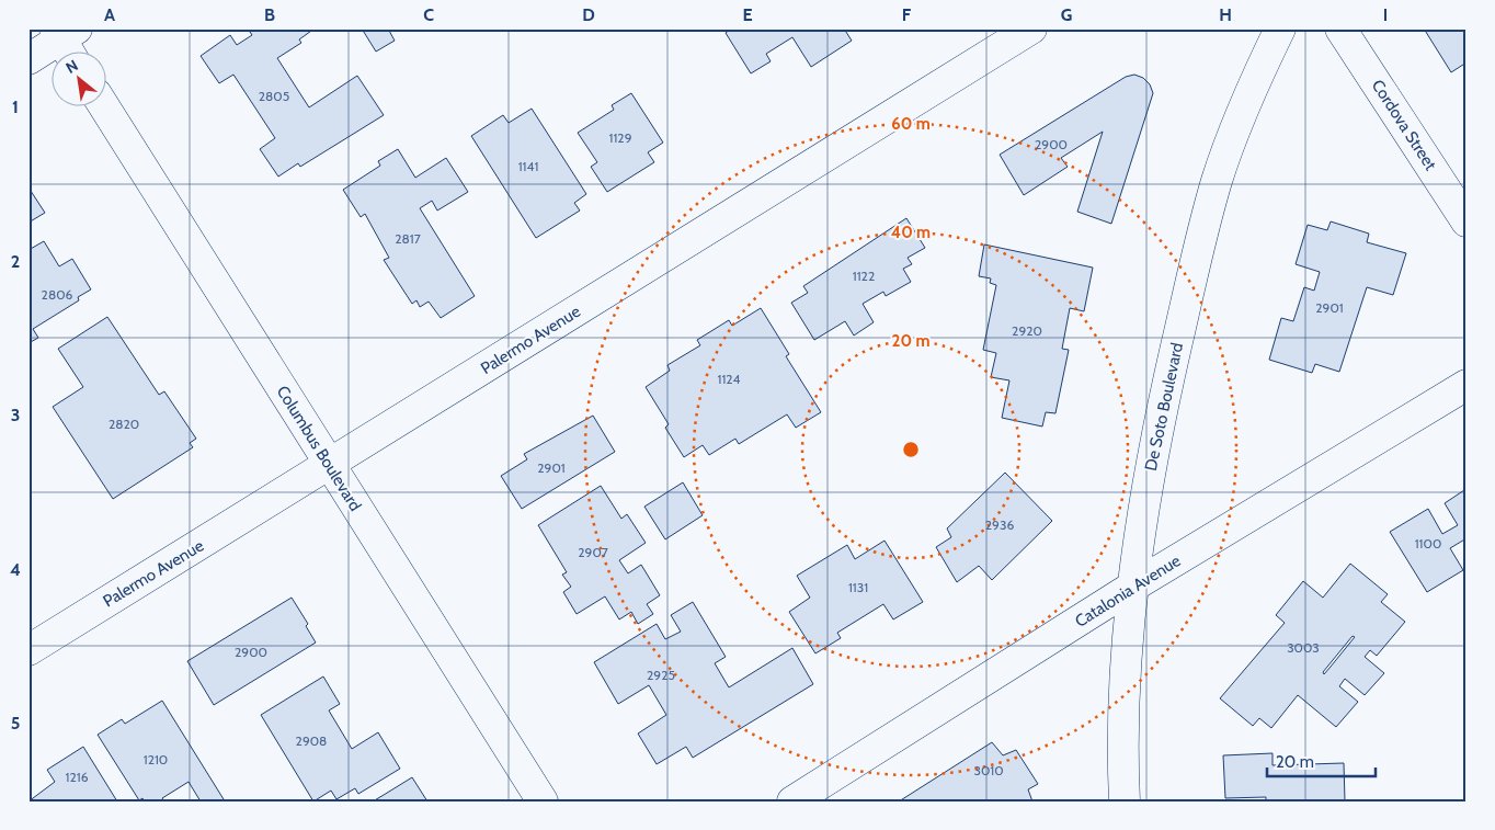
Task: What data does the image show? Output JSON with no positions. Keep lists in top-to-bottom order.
{
  "streets": {
    "street": [
      "Cordova Street",
      "Palermo Avenue",
      "De Soto Boulevard",
      "Columbus Boulevard",
      "Catalonia Avenue"
    ]
  },
  "crossings": [
    ["Palermo Avenue", "Columbus Boulevard"],
    ["De Soto Boulevard", "Catalonia Avenue"]
  ],
  "house_numbers": [
    "2805",
    "1129",
    "2900",
    "1141",
    "2817",
    "1122",
    "2806",
    "2901",
    "2920",
    "1124",
    "2820",
    "2901",
    "2936",
    "1100",
    "2907",
    "1131",
    "3003",
    "2900",
    "2925",
    "2908",
    "1210",
    "3010",
    "1216"
  ],
  "scale_bar": "20 m",
  "north": "top left",
  "grid": {
    "columns": [
      "A",
      "B",
      "C",
      "D",
      "E",
      "F",
      "G",
      "H",
      "I"
    ],
    "rows": [
      "1",
      "2",
      "3",
      "4",
      "5"
    ]
  },
  "rings": ["60 m", "40 m", "20 m"]
}
